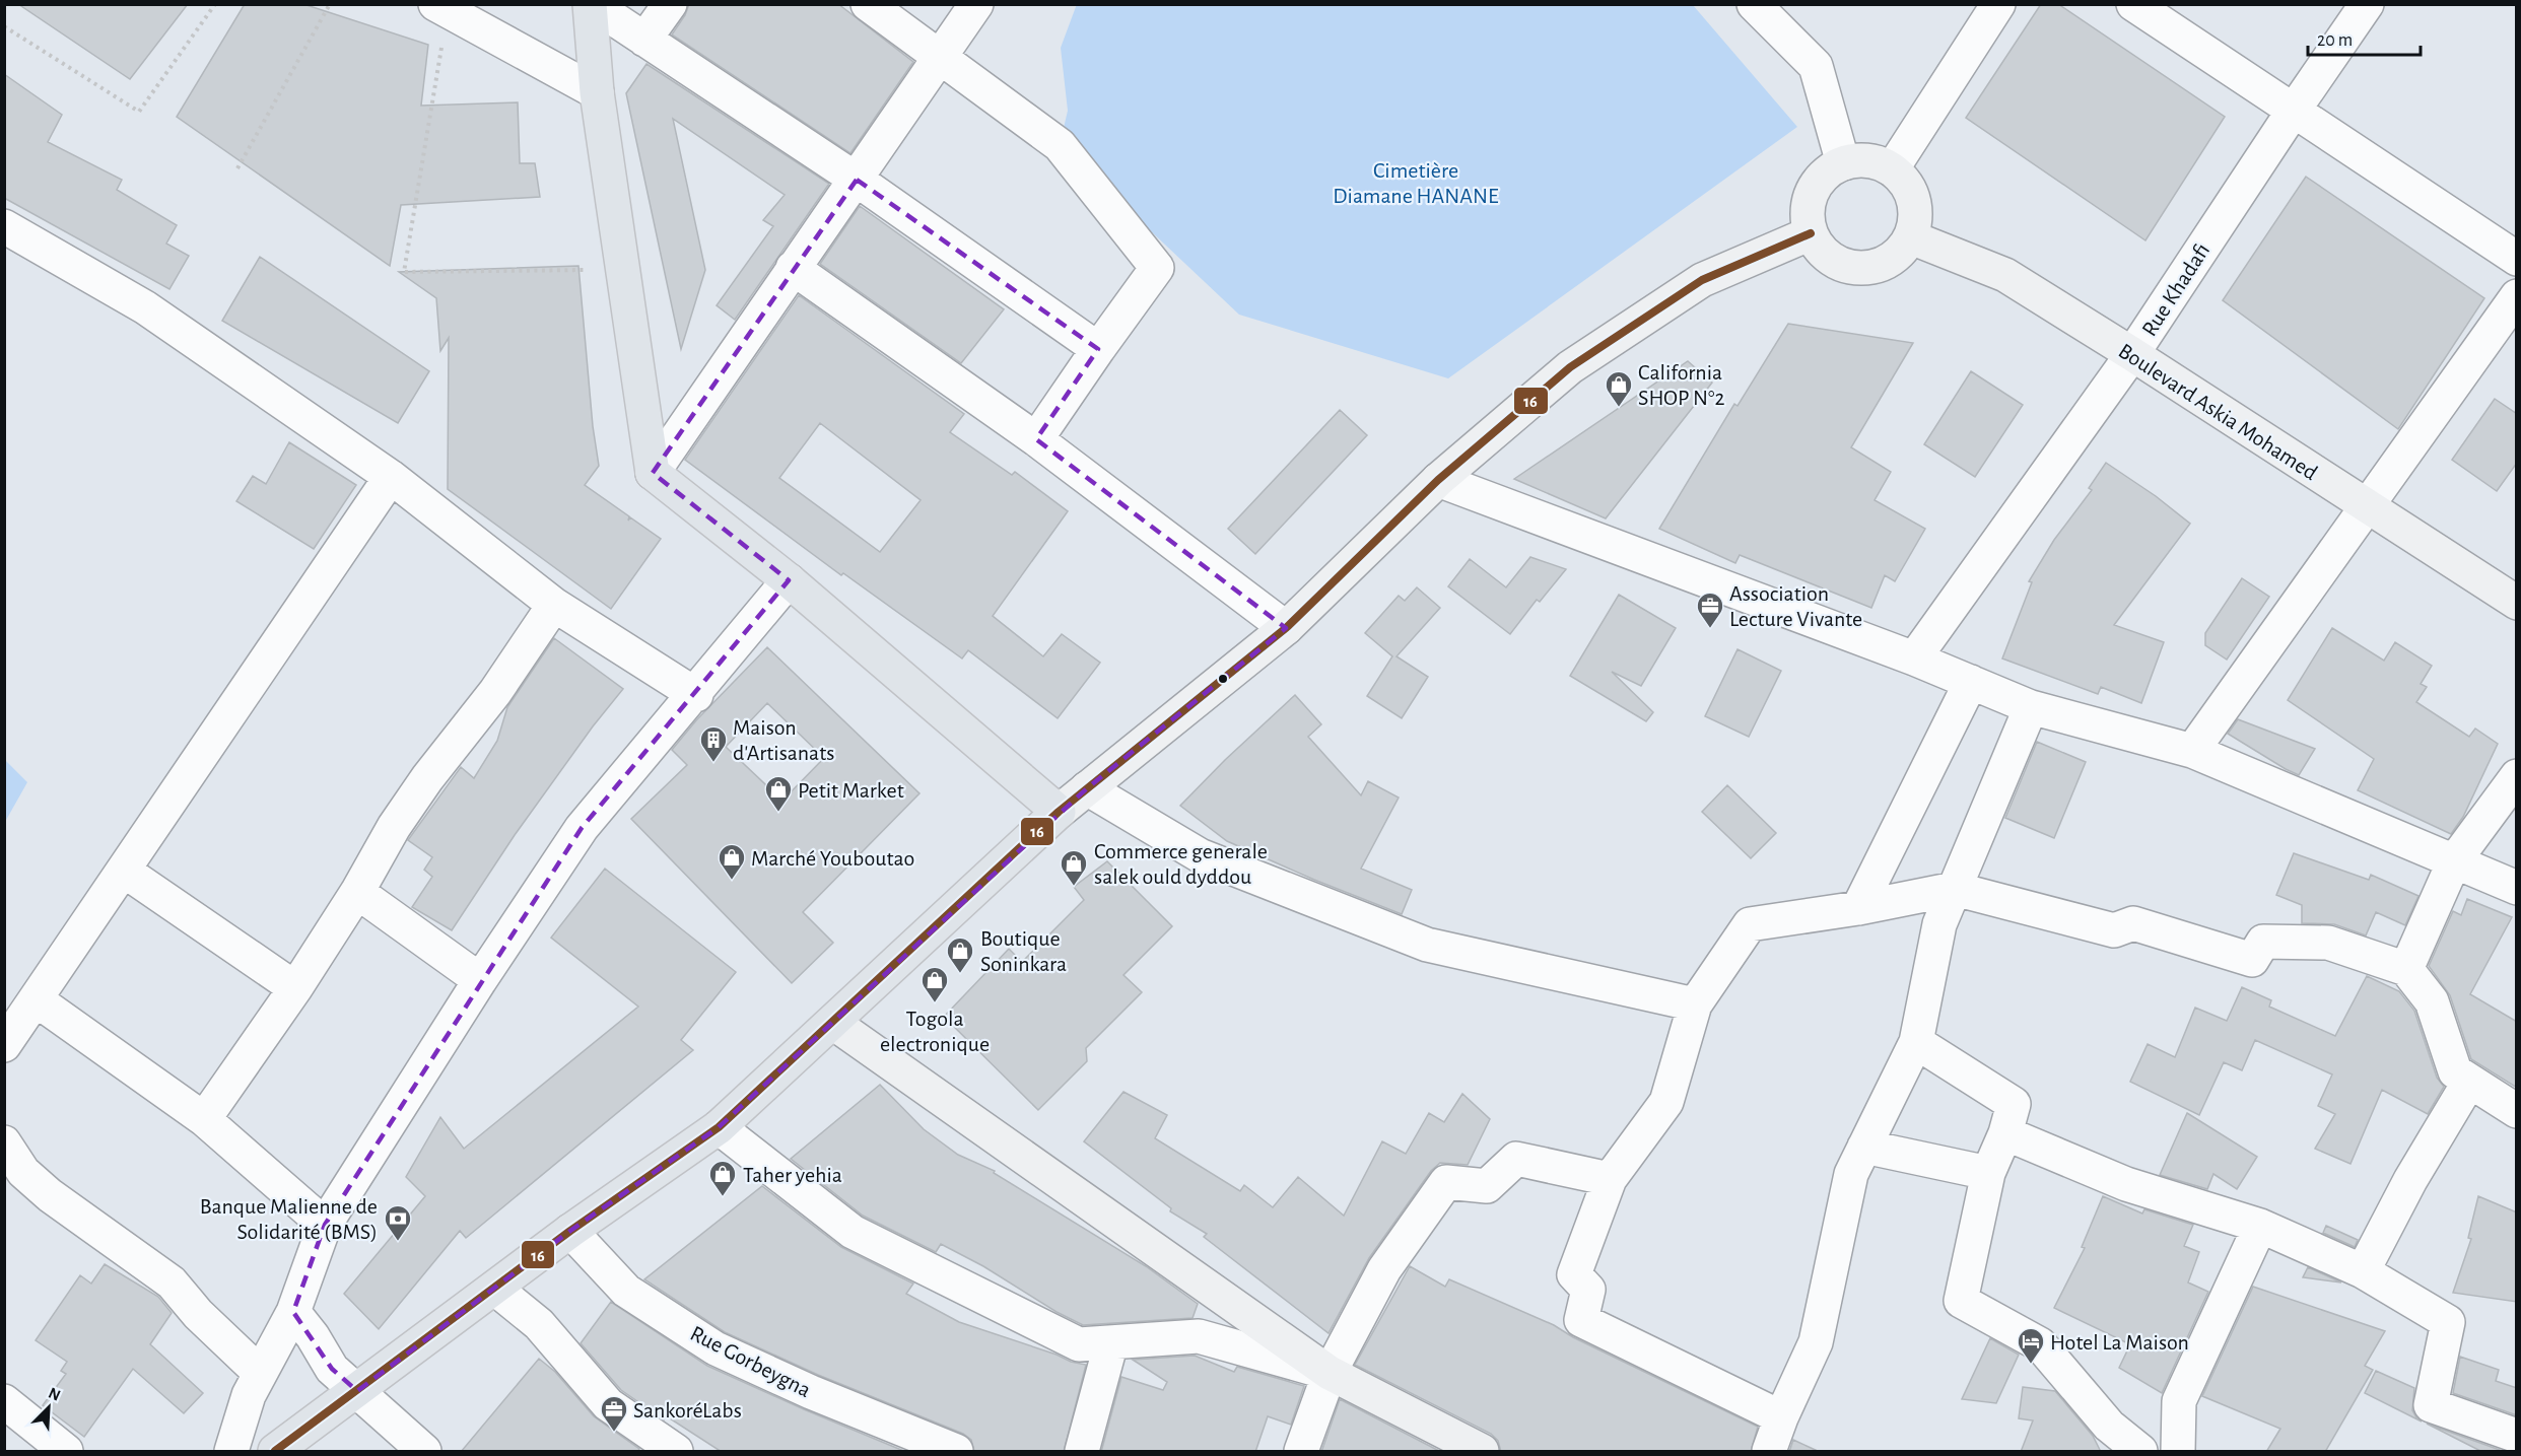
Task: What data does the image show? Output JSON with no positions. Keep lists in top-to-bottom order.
{
  "streets": {
    "street": ["Rue Khadafi", "Boulevard Askia Mohamed", "Rue Gorbeygna"]
  },
  "crossings": [
    ["Rue Khadafi", "Boulevard Askia Mohamed"]
  ],
  "parks": ["Cimetière Diamane HANANE"],
  "places": {
    "shop": [
      "California SHOP N°2",
      "Petit Market",
      "Marché Youboutao",
      "Commerce generale salek ould dyddou",
      "Boutique Soninkara",
      "Togola electronique",
      "Taher yehia"
    ],
    "office": ["Association Lecture Vivante", "SankoréLabs"],
    "building": ["Maison d'Artisanats"],
    "bank": ["Banque Malienne de Solidarité (BMS)"],
    "hotel": ["Hotel La Maison"]
  },
  "lines": ["transit line 16"],
  "scale_bar": "20 m",
  "north": "top right"
}
